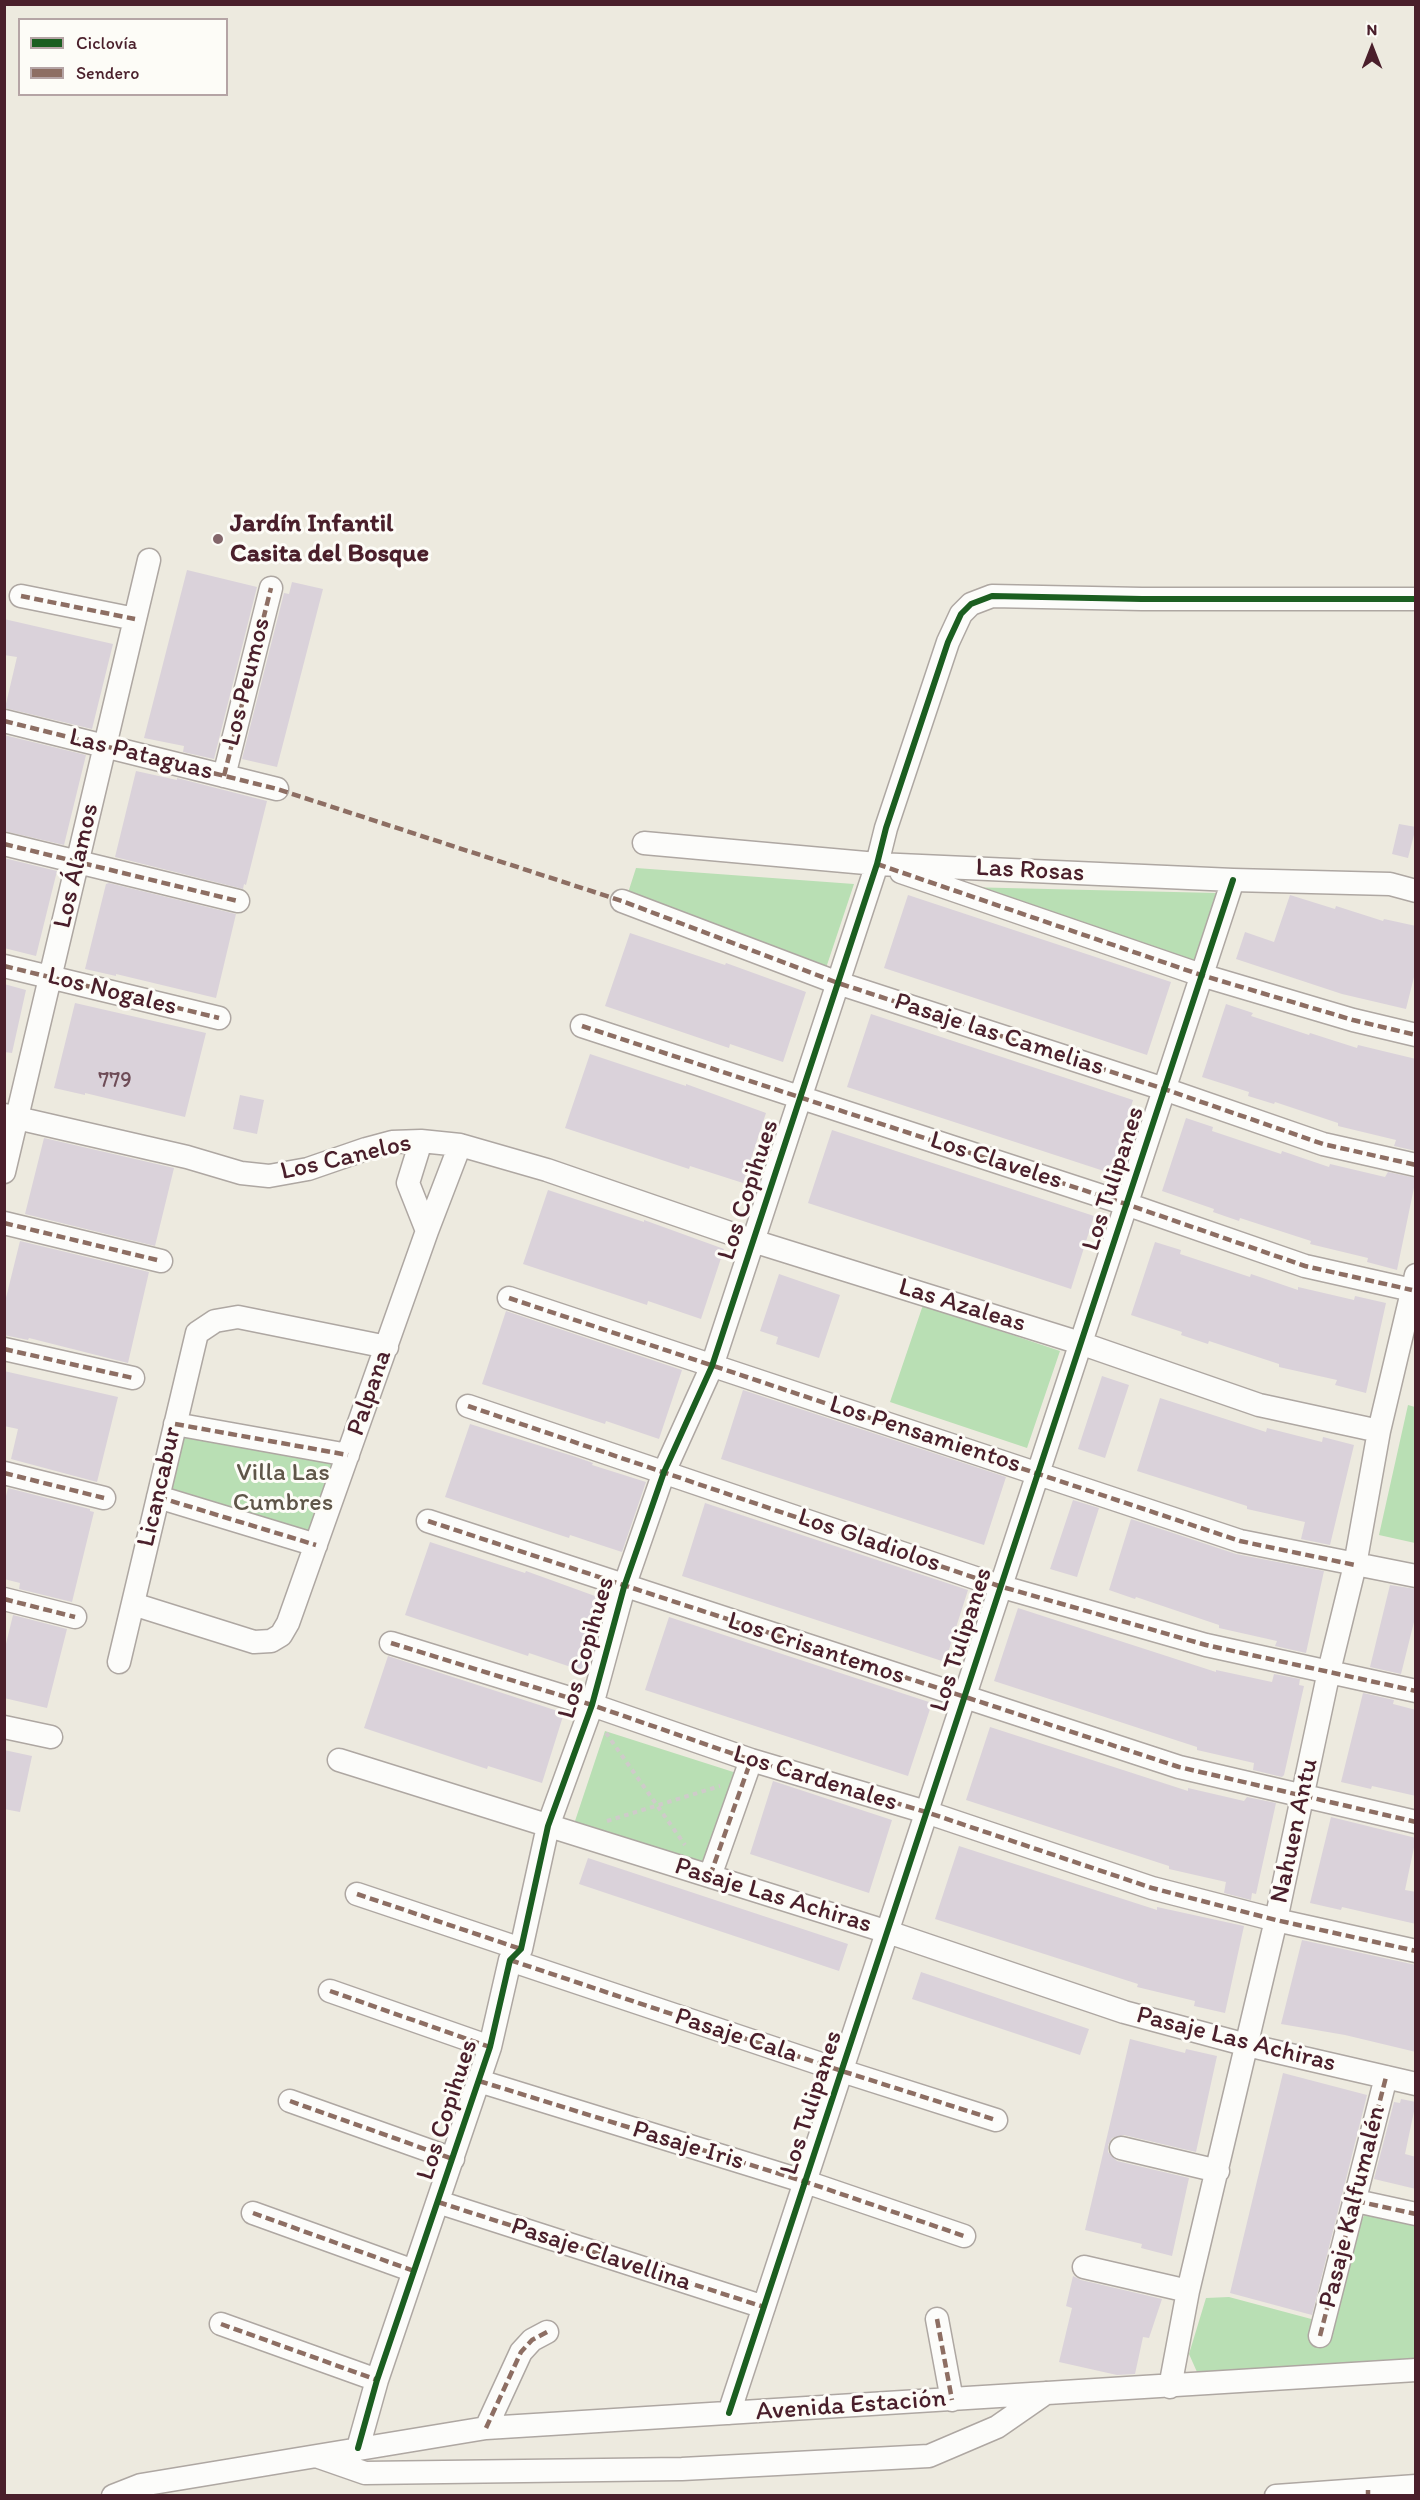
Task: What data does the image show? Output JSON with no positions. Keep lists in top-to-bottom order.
{
  "streets": {
    "street": [
      "Los Peumos",
      "Las Pataguas",
      "Los Álamos",
      "Las Rosas",
      "Los Nogales",
      "Pasaje las Camelias",
      "Los Canelos",
      "Los Claveles",
      "Los Tulipanes",
      "Los Copihues",
      "Las Azaleas",
      "Palpana",
      "Los Pensamientos",
      "Licancabur",
      "Los Gladiolos",
      "Los Crisantemos",
      "Los Cardenales",
      "Nahuen Antu",
      "Pasaje Las Achiras",
      "Pasaje Cala",
      "Pasaje Iris",
      "Pasaje Kalfumalén",
      "Pasaje Clavellina",
      "Avenida Estación"
    ]
  },
  "crossings": [
    ["Los Peumos", "Las Pataguas"],
    ["Las Pataguas", "Los Álamos"],
    ["Los Álamos", "Los Nogales"],
    ["Los Álamos", "Los Canelos"],
    ["Las Rosas", "Los Tulipanes"],
    ["Las Rosas", "Los Copihues"],
    ["Pasaje las Camelias", "Los Tulipanes"],
    ["Pasaje las Camelias", "Los Copihues"],
    ["Los Canelos", "Las Azaleas"],
    ["Los Canelos", "Palpana"],
    ["Los Claveles", "Los Tulipanes"],
    ["Los Claveles", "Los Copihues"],
    ["Los Claveles", "Nahuen Antu"],
    ["Los Tulipanes", "Las Azaleas"],
    ["Los Tulipanes", "Los Pensamientos"],
    ["Los Tulipanes", "Los Gladiolos"],
    ["Los Tulipanes", "Los Crisantemos"],
    ["Los Tulipanes", "Los Cardenales"],
    ["Los Tulipanes", "Pasaje Las Achiras"],
    ["Los Tulipanes", "Pasaje Cala"],
    ["Los Tulipanes", "Pasaje Iris"],
    ["Los Tulipanes", "Pasaje Clavellina"],
    ["Los Tulipanes", "Avenida Estación"],
    ["Los Copihues", "Las Azaleas"],
    ["Los Copihues", "Los Pensamientos"],
    ["Los Copihues", "Los Gladiolos"],
    ["Los Copihues", "Los Crisantemos"],
    ["Los Copihues", "Los Cardenales"],
    ["Los Copihues", "Pasaje Las Achiras"],
    ["Los Copihues", "Pasaje Cala"],
    ["Los Copihues", "Pasaje Iris"],
    ["Los Copihues", "Pasaje Clavellina"],
    ["Los Copihues", "Avenida Estación"],
    ["Las Azaleas", "Nahuen Antu"],
    ["Palpana", "Licancabur"],
    ["Los Pensamientos", "Nahuen Antu"],
    ["Los Gladiolos", "Nahuen Antu"],
    ["Los Crisantemos", "Nahuen Antu"],
    ["Los Cardenales", "Nahuen Antu"],
    ["Nahuen Antu", "Pasaje Las Achiras"],
    ["Nahuen Antu", "Avenida Estación"],
    ["Pasaje Las Achiras", "Pasaje Kalfumalén"]
  ],
  "parks": ["Villa Las Cumbres"],
  "places": ["Jardín Infantil Casita del Bosque"],
  "house_numbers": ["779"],
  "legend": ["Ciclovía", "Sendero"],
  "north": "top"
}
